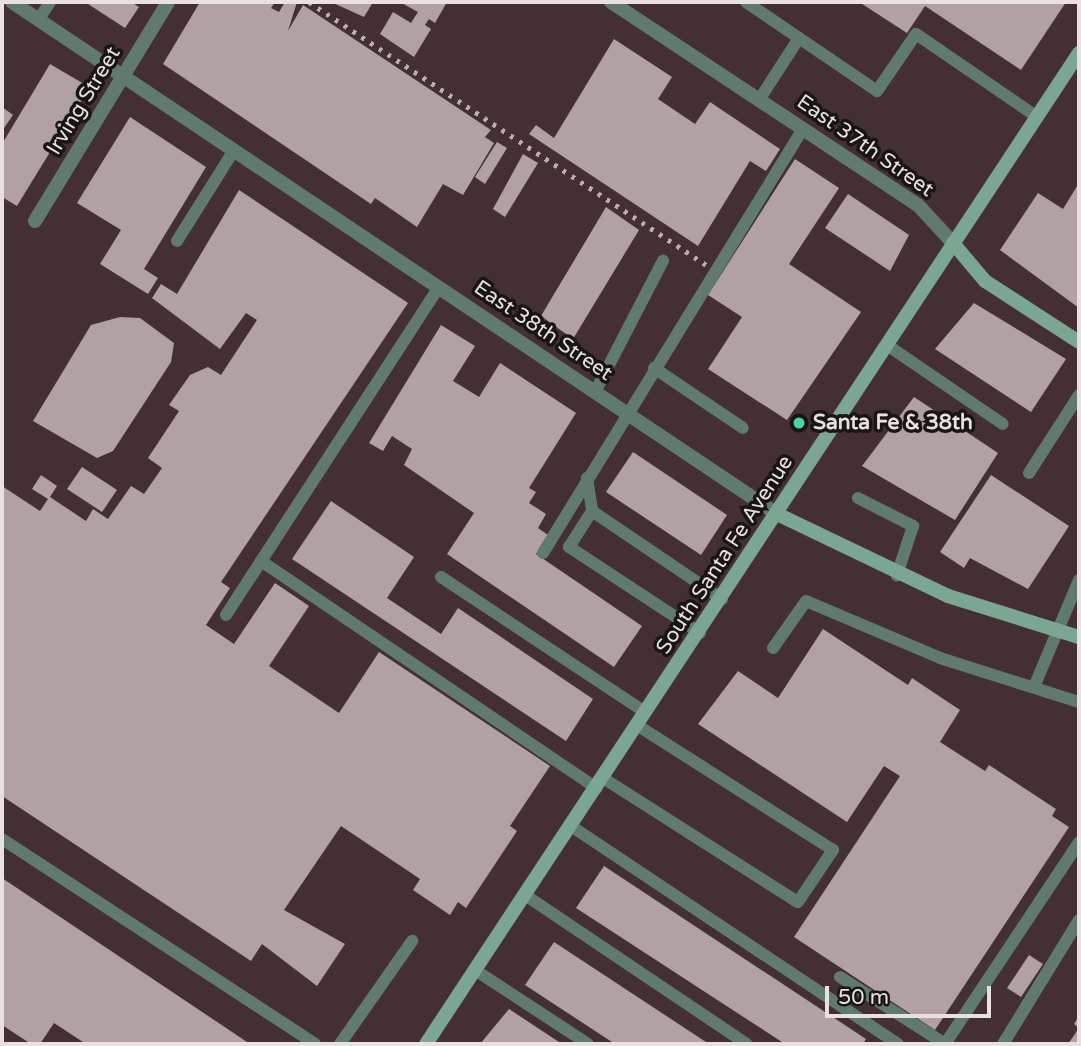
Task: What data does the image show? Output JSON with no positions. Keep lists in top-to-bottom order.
{
  "streets": {
    "main road": ["East 37th Street", "East 38th Street", "South Santa Fe Avenue"],
    "street": ["Irving Street"]
  },
  "crossings": [
    ["Irving Street", "East 38th Street"],
    ["East 37th Street", "South Santa Fe Avenue"],
    ["East 38th Street", "South Santa Fe Avenue"]
  ],
  "places": ["Santa Fe & 38th"],
  "scale_bar": "50 m"
}
